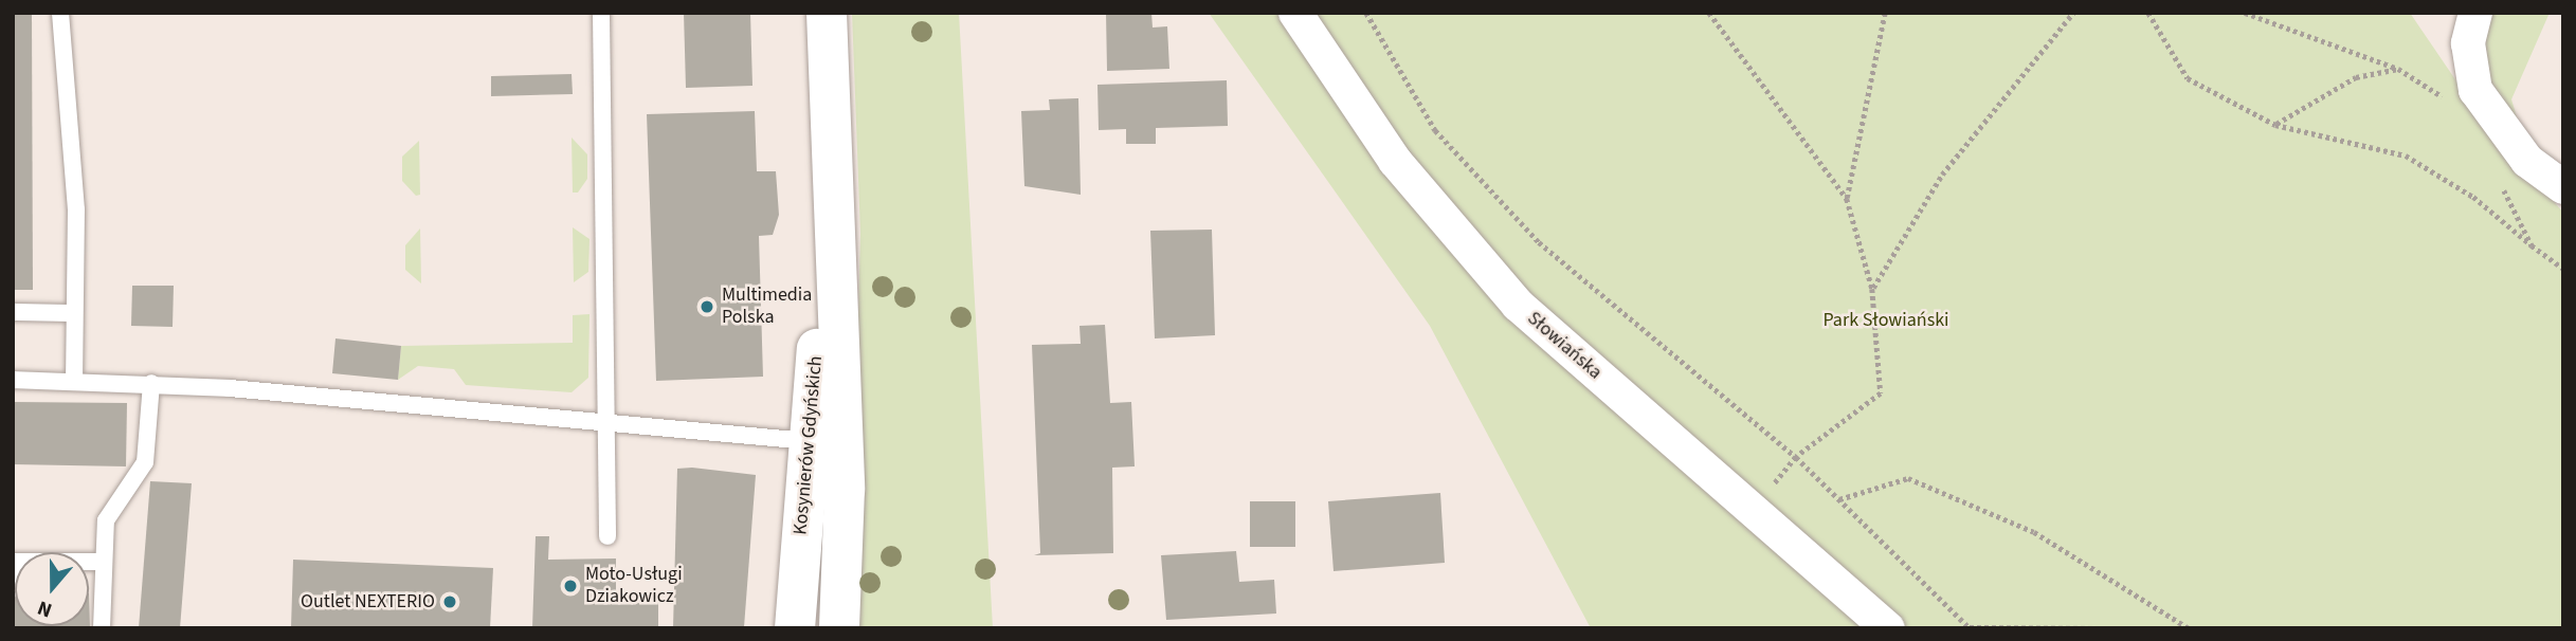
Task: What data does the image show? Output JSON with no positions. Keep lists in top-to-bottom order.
{
  "streets": {
    "street": ["Słowiańska", "Kosynierów Gdyńskich"]
  },
  "parks": ["Park Słowiański"],
  "places": ["Multimedia Polska", "Moto-Usługi Dziakowicz", "Outlet NEXTERIO"],
  "north": "bottom"
}
